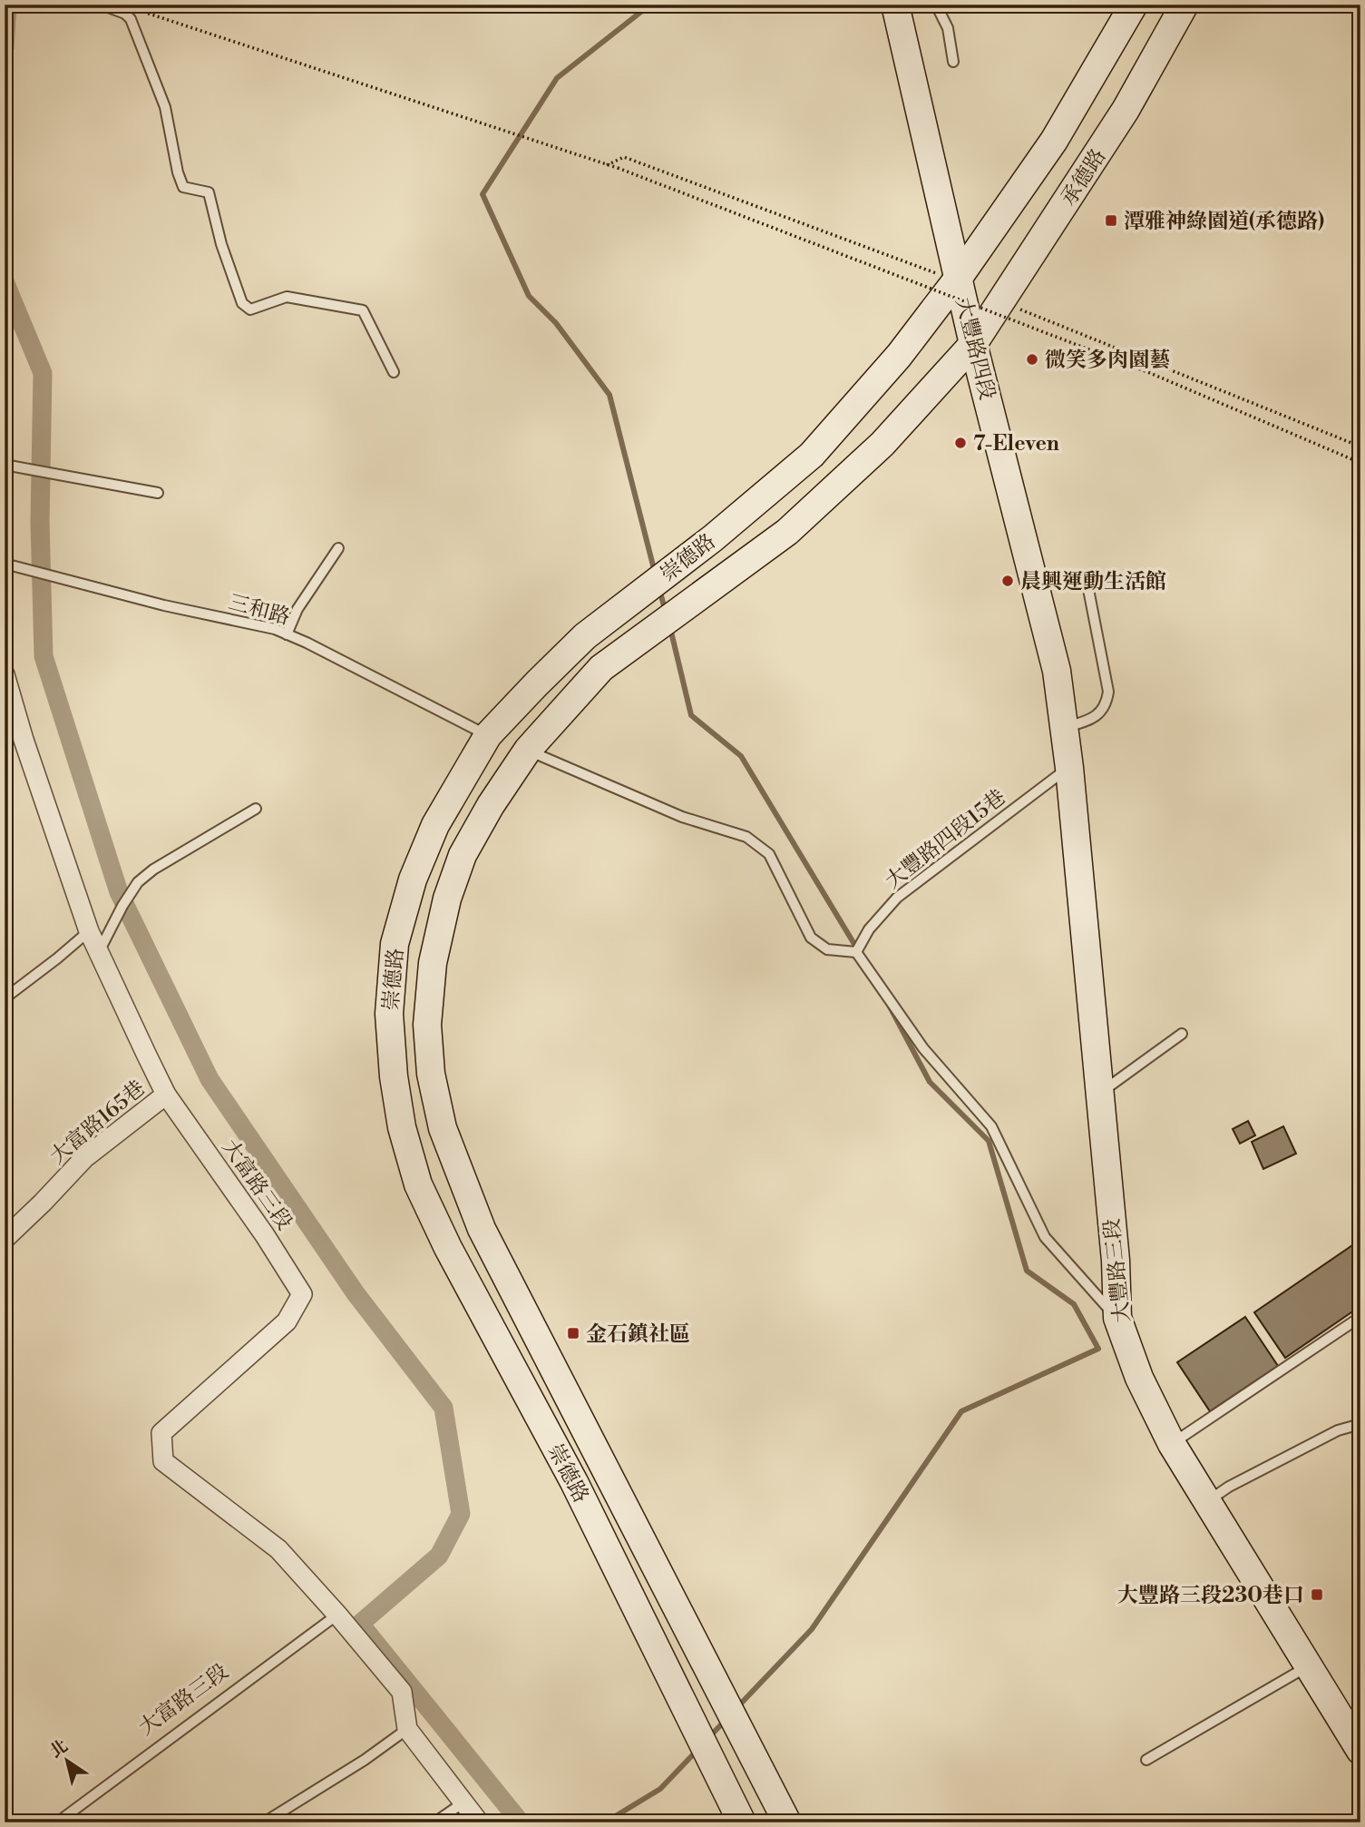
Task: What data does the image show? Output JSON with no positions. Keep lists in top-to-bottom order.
{
  "streets": {
    "street": [
      "承德路",
      "大豐路四段",
      "崇德路",
      "大富路165巷",
      "大富路三段",
      "大豐路三段"
    ],
    "lane": ["三和路", "大豐路四段15巷"]
  },
  "crossings": [
    ["承德路", "大豐路四段"],
    ["承德路", "崇德路"],
    ["大豐路四段", "崇德路"],
    ["大豐路四段", "大豐路四段15巷"],
    ["大豐路四段", "大豐路三段"],
    ["崇德路", "三和路"],
    ["大豐路四段15巷", "大豐路三段"],
    ["大富路165巷", "大富路三段"]
  ],
  "places": {
    "transit": ["潭雅神綠園道(承德路)", "金石鎮社區", "大豐路三段230巷口"],
    "other": ["微笑多肉園藝", "7-Eleven", "晨興運動生活館"]
  },
  "north": "top left"
}
